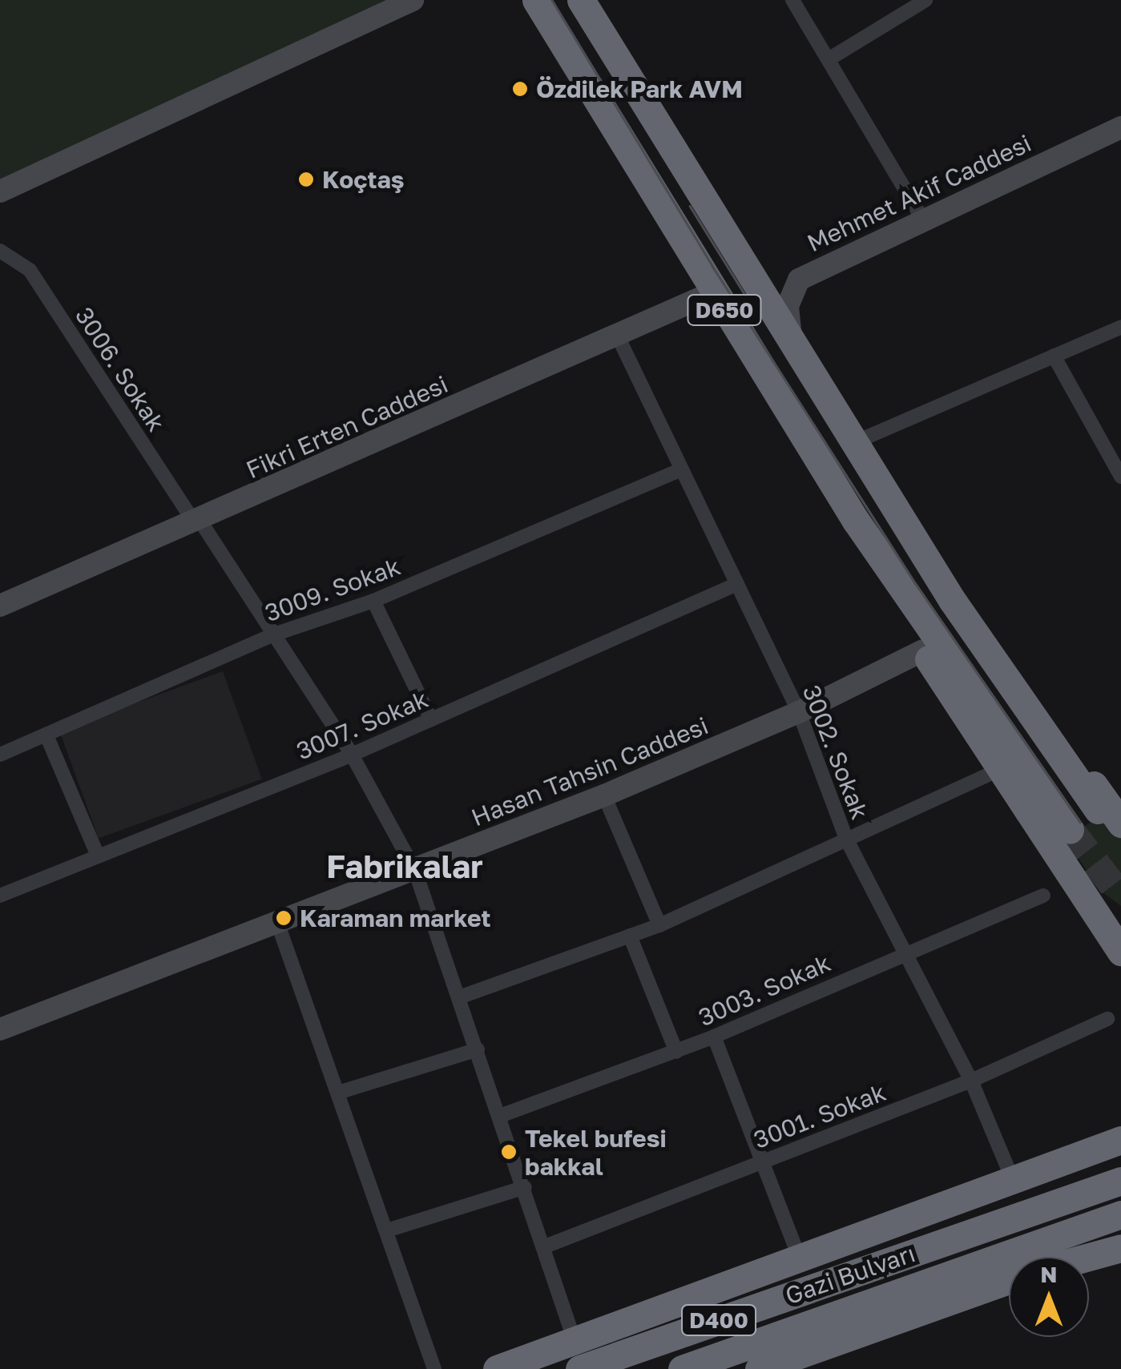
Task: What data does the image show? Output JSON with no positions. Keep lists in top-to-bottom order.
{
  "streets": {
    "highway": ["D650", "Gazi Bulvarı", "D400"],
    "street": [
      "Mehmet Akif Caddesi",
      "3006. Sokak",
      "Fikri Erten Caddesi",
      "3009. Sokak",
      "3007. Sokak",
      "3002. Sokak",
      "Hasan Tahsin Caddesi",
      "3003. Sokak",
      "3001. Sokak"
    ]
  },
  "crossings": [
    ["Mehmet Akif Caddesi", "D650"],
    ["D650", "Fikri Erten Caddesi"],
    ["3006. Sokak", "Fikri Erten Caddesi"],
    ["3006. Sokak", "3009. Sokak"],
    ["3006. Sokak", "3007. Sokak"],
    ["3006. Sokak", "Hasan Tahsin Caddesi"],
    ["3006. Sokak", "3003. Sokak"],
    ["3006. Sokak", "3001. Sokak"],
    ["Fikri Erten Caddesi", "3002. Sokak"],
    ["3009. Sokak", "3002. Sokak"],
    ["3007. Sokak", "3002. Sokak"],
    ["3002. Sokak", "Hasan Tahsin Caddesi"],
    ["3002. Sokak", "3003. Sokak"],
    ["3002. Sokak", "3001. Sokak"]
  ],
  "districts": ["Fabrikalar"],
  "places": [
    "Özdilek Park AVM",
    "Koçtaş",
    "Karaman market",
    "Tekel bufesi bakkal"
  ],
  "north": "top"
}
